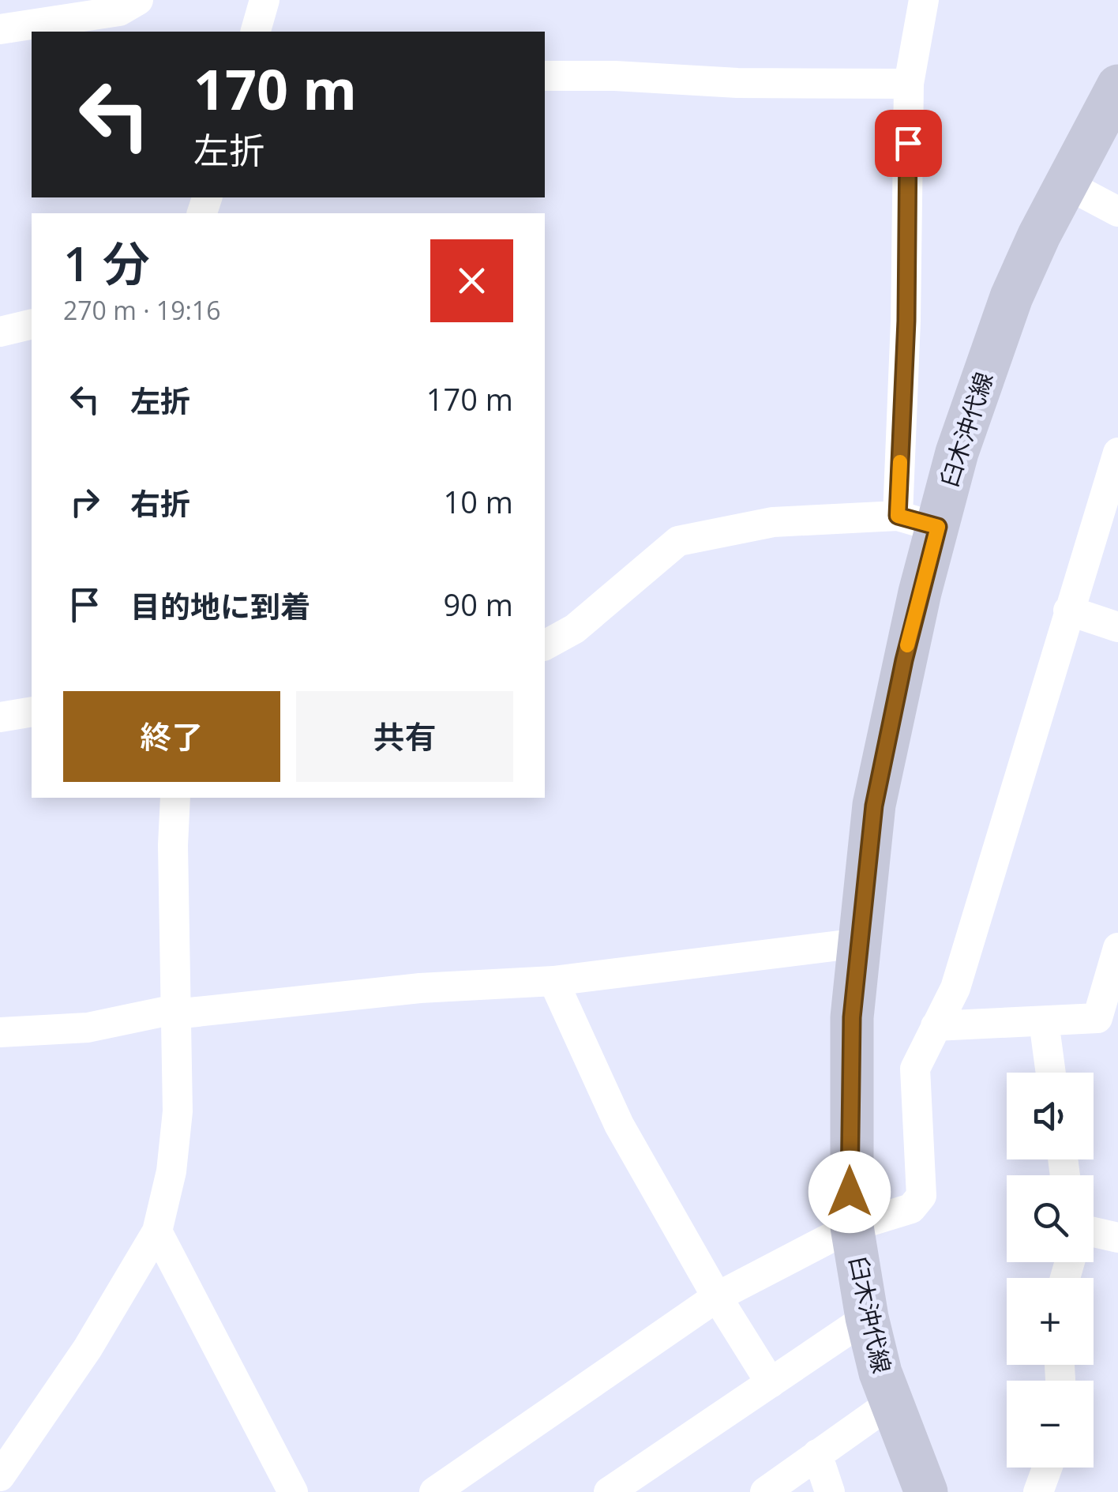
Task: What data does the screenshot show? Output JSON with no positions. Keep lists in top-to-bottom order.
{
  "streets": {
    "main road": ["臼木沖代線"]
  },
  "page": {
    "turn": ["170 m", "左折"],
    "heading": ["1 分", "270 m · 19:16"],
    "list": [
      {
        "name": "左折",
        "value": "170 m"
      },
      {
        "name": "右折",
        "value": "10 m"
      },
      {
        "name": "目的地に到着",
        "value": "90 m"
      }
    ],
    "buttons": ["終了", "共有"],
    "map_buttons": ["+", "−"]
  }
}
